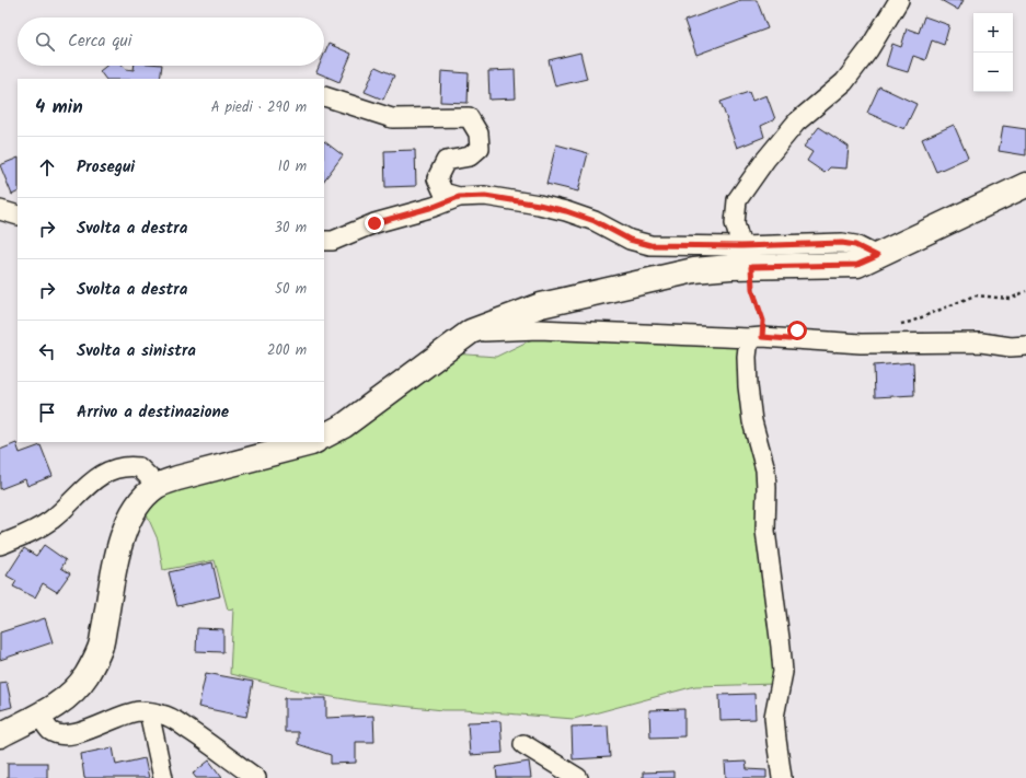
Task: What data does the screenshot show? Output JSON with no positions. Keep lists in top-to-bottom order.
{
  "page": {
    "map_buttons": ["+", "−"],
    "search": "Cerca qui",
    "heading": ["4 min", "A piedi · 290 m"],
    "list": [
      ["Prosegui", "10 m"],
      ["Svolta a destra", "30 m"],
      ["Svolta a destra", "50 m"],
      ["Svolta a sinistra", "200 m"],
      "Arrivo a destinazione"
    ]
  }
}
